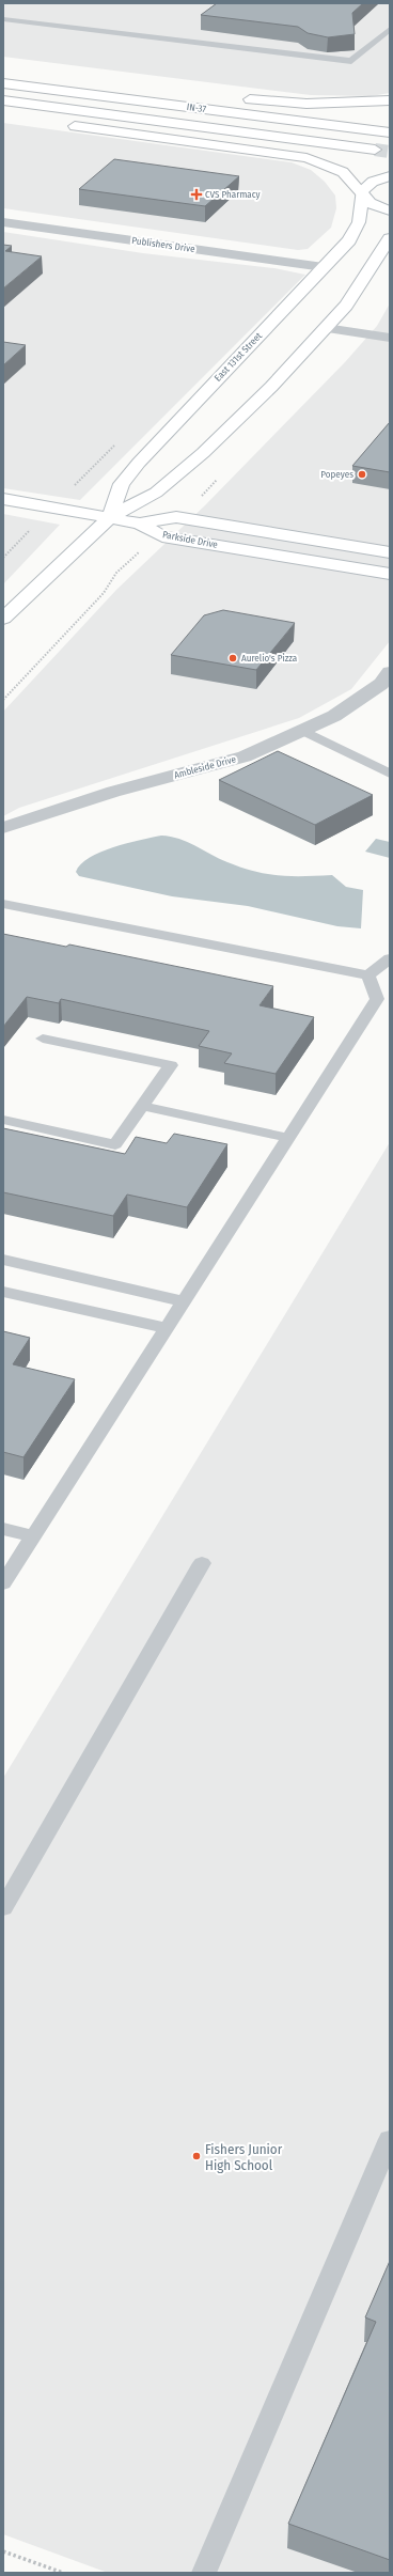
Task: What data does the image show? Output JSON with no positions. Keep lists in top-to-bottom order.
{
  "streets": {
    "main road": ["IN-37", "East 131st Street", "Parkside Drive"],
    "street": ["Publishers Drive", "Ambleside Drive"]
  },
  "crossings": [
    ["Publishers Drive", "East 131st Street"]
  ],
  "places": {
    "health": ["CVS Pharmacy"],
    "other": ["Popeyes", "Aurelio's Pizza", "Fishers Junior High School"]
  }
}
